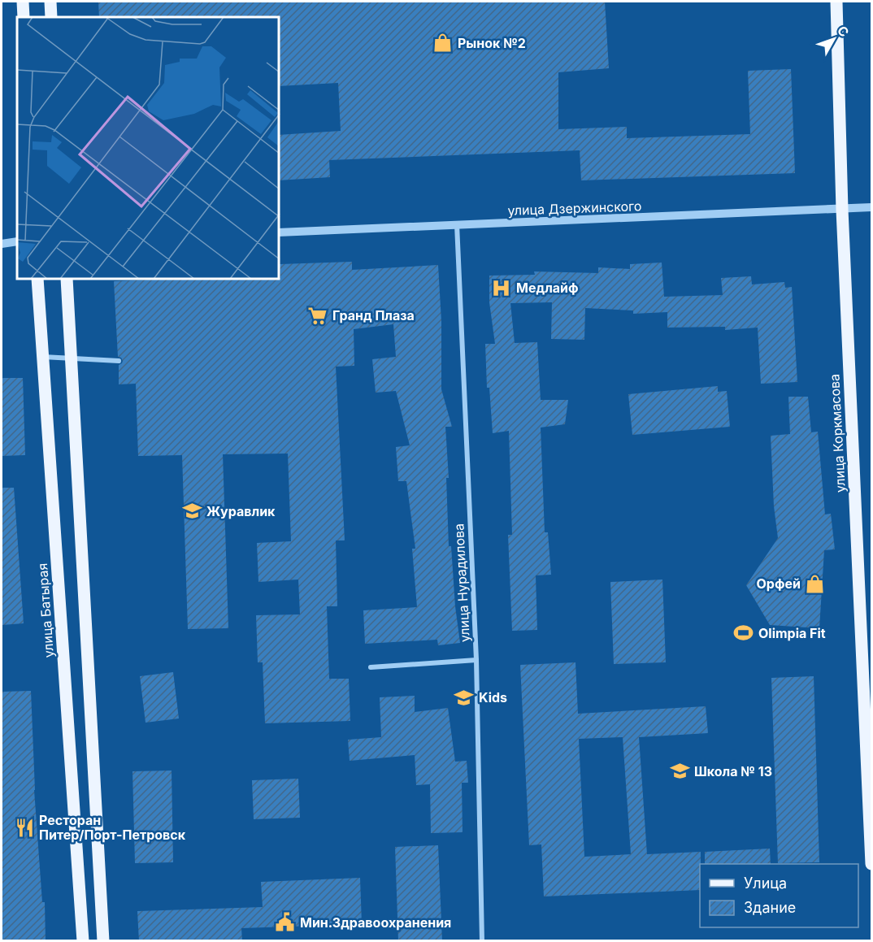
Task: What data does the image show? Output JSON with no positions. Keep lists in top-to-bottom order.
{
  "streets": {
    "main road": ["улица Коркмасова", "улица Батырая"],
    "street": ["улица Дзержинского", "улица Нурадилова"]
  },
  "crossings": [
    ["улица Дзержинского", "улица Коркмасова"],
    ["улица Дзержинского", "улица Нурадилова"]
  ],
  "places": {
    "shop": ["Рынок №2", "Орфей"],
    "hospital": ["Медлайф"],
    "supermarket": ["Гранд Плаза"],
    "school or university": ["Журавлик", "Kids", "Школа № 13"],
    "sports": ["Olimpia Fit"],
    "restaurant": ["Ресторан Питер/Порт-Петровск"],
    "public building": ["Мин.Здравоохранения"]
  },
  "legend": ["Улица", "Здание"],
  "north": "top right"
}
